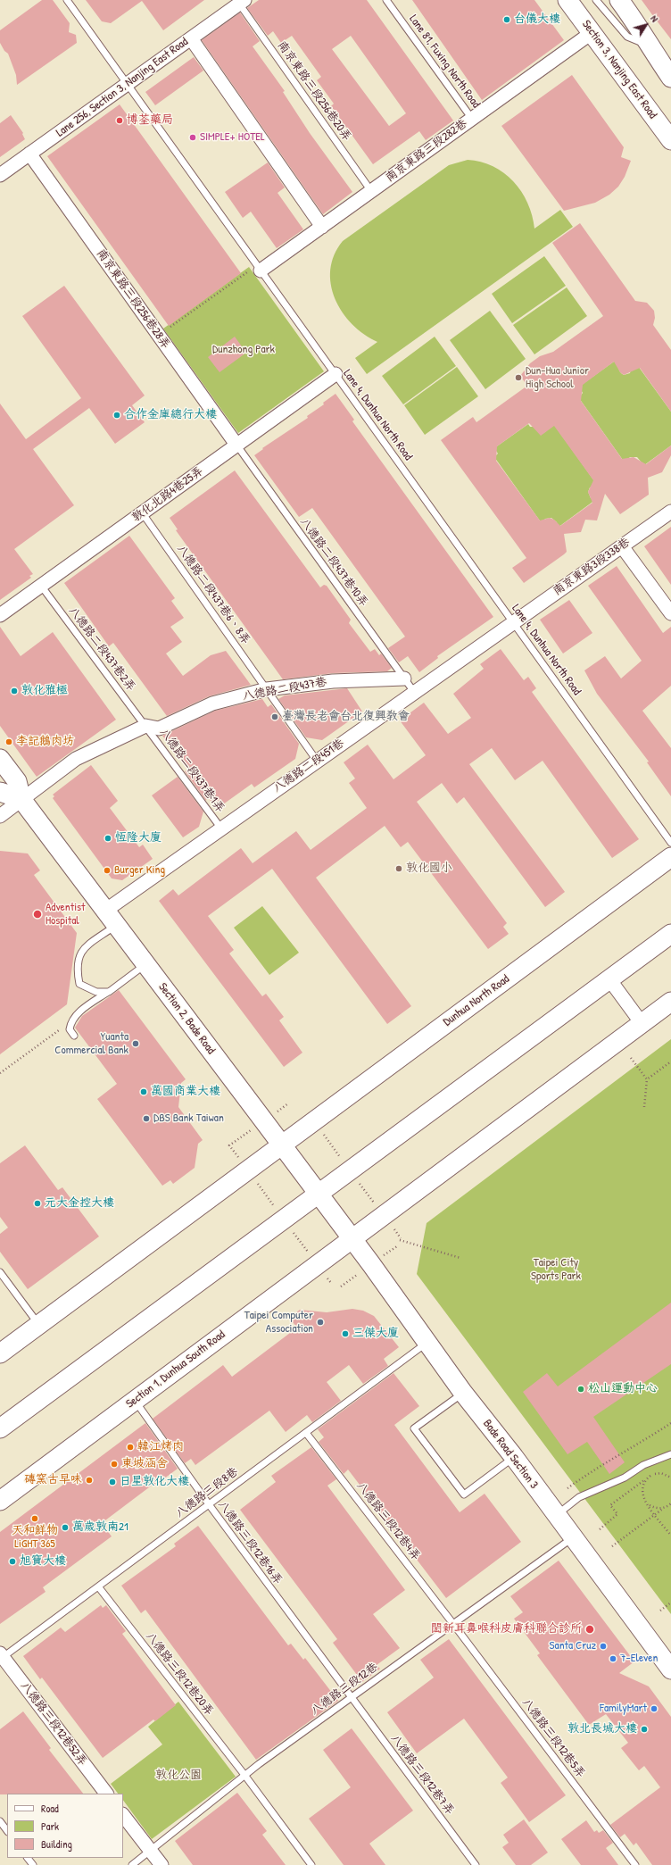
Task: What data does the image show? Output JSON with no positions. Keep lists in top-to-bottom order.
{
  "streets": {
    "main road": [
      "Section 3, Nanjing East Road",
      "Dunhua North Road",
      "Section 2, Bade Road",
      "Section 1, Dunhua South Road",
      "Bade Road Section 3"
    ],
    "street": [
      "Lane 256, Section 3, Nanjing East Road",
      "南京東路三段282巷",
      "南京東路三段256巷28弄",
      "敦化北路4巷25弄",
      "南京東路3段338巷",
      "八德路二段437巷",
      "八德路二段451巷",
      "八德路三段12巷52弄"
    ],
    "lane": [
      "Lane 81, Fuxing North Road",
      "南京東路三段256巷20弄",
      "Lane 4, Dunhua North Road",
      "八德路二段437巷10弄",
      "八德路二段437巷6、8弄",
      "八德路二段437巷2弄",
      "八德路二段437巷1弄",
      "八德路三段8巷",
      "八德路三段12巷4弄",
      "八德路三段12巷16弄",
      "八德路三段12巷20弄",
      "八德路三段12巷",
      "八德路三段12巷5弄",
      "八德路三段12巷7弄"
    ]
  },
  "crossings": [
    ["Lane 81, Fuxing North Road", "南京東路三段282巷"],
    ["Section 3, Nanjing East Road", "南京東路三段282巷"],
    ["Lane 256, Section 3, Nanjing East Road", "南京東路三段256巷20弄"],
    ["Lane 256, Section 3, Nanjing East Road", "南京東路三段256巷28弄"],
    ["Lane 256, Section 3, Nanjing East Road", "Lane 4, Dunhua North Road"],
    ["南京東路三段256巷20弄", "南京東路三段282巷"],
    ["南京東路三段282巷", "Lane 4, Dunhua North Road"],
    ["南京東路三段256巷28弄", "敦化北路4巷25弄"],
    ["南京東路三段256巷28弄", "八德路二段437巷10弄"],
    ["Lane 4, Dunhua North Road", "敦化北路4巷25弄"],
    ["Lane 4, Dunhua North Road", "南京東路3段338巷"],
    ["Lane 4, Dunhua North Road", "八德路二段451巷"],
    ["敦化北路4巷25弄", "八德路二段437巷10弄"],
    ["敦化北路4巷25弄", "八德路二段437巷6、8弄"],
    ["敦化北路4巷25弄", "八德路二段437巷2弄"],
    ["八德路二段437巷10弄", "八德路二段437巷"],
    ["八德路二段437巷10弄", "八德路二段451巷"],
    ["南京東路3段338巷", "八德路二段451巷"],
    ["八德路二段437巷6、8弄", "八德路二段437巷"],
    ["八德路二段437巷6、8弄", "八德路二段451巷"],
    ["八德路二段437巷2弄", "八德路二段437巷"],
    ["八德路二段437巷2弄", "八德路二段437巷1弄"],
    ["八德路二段437巷", "八德路二段437巷1弄"],
    ["八德路二段437巷", "Section 2, Bade Road"],
    ["八德路二段451巷", "八德路二段437巷1弄"],
    ["八德路二段451巷", "Section 2, Bade Road"],
    ["Dunhua North Road", "Section 2, Bade Road"],
    ["Section 2, Bade Road", "Section 1, Dunhua South Road"],
    ["Section 2, Bade Road", "Bade Road Section 3"],
    ["Section 1, Dunhua South Road", "Bade Road Section 3"],
    ["Section 1, Dunhua South Road", "八德路三段12巷16弄"],
    ["Bade Road Section 3", "八德路三段8巷"],
    ["Bade Road Section 3", "八德路三段12巷"],
    ["八德路三段8巷", "八德路三段12巷4弄"],
    ["八德路三段8巷", "八德路三段12巷16弄"],
    ["八德路三段8巷", "八德路三段12巷20弄"],
    ["八德路三段8巷", "八德路三段12巷52弄"],
    ["八德路三段12巷4弄", "八德路三段12巷"],
    ["八德路三段12巷4弄", "八德路三段12巷5弄"],
    ["八德路三段12巷16弄", "八德路三段12巷"],
    ["八德路三段12巷16弄", "八德路三段12巷7弄"],
    ["八德路三段12巷20弄", "八德路三段12巷"],
    ["八德路三段12巷", "八德路三段12巷5弄"],
    ["八德路三段12巷", "八德路三段12巷7弄"]
  ],
  "parks": ["Dunzhong Park", "Taipei City Sports Park", "敦化公園"],
  "places": [
    "台儀大樓",
    "博荃藥局",
    "SIMPLE+ HOTEL",
    "Dun-Hua Junior High School",
    "合作金庫總行大樓",
    "敦化雅極",
    "臺灣長老會台北復興教會",
    "李記鵝肉坊",
    "恆隆大廈",
    "敦化國小",
    "Burger King",
    "Adventist Hospital",
    "Yuanta Commercial Bank",
    "萬國商業大樓",
    "DBS Bank Taiwan",
    "元大金控大樓",
    "Taipei Computer Association",
    "三傑大廈",
    "松山運動中心",
    "韓江烤肉",
    "東坡涵舍",
    "磚窯古早味",
    "日星敦化大樓",
    "天和鮮物 LiGHT 365",
    "萬歲敦南21",
    "旭寶大樓",
    "閎新耳鼻喉科皮膚科聯合診所",
    "Santa Cruz",
    "7-Eleven",
    "FamilyMart",
    "敦北長城大樓"
  ],
  "legend": ["Road", "Park", "Building"],
  "north": "top right"
}
